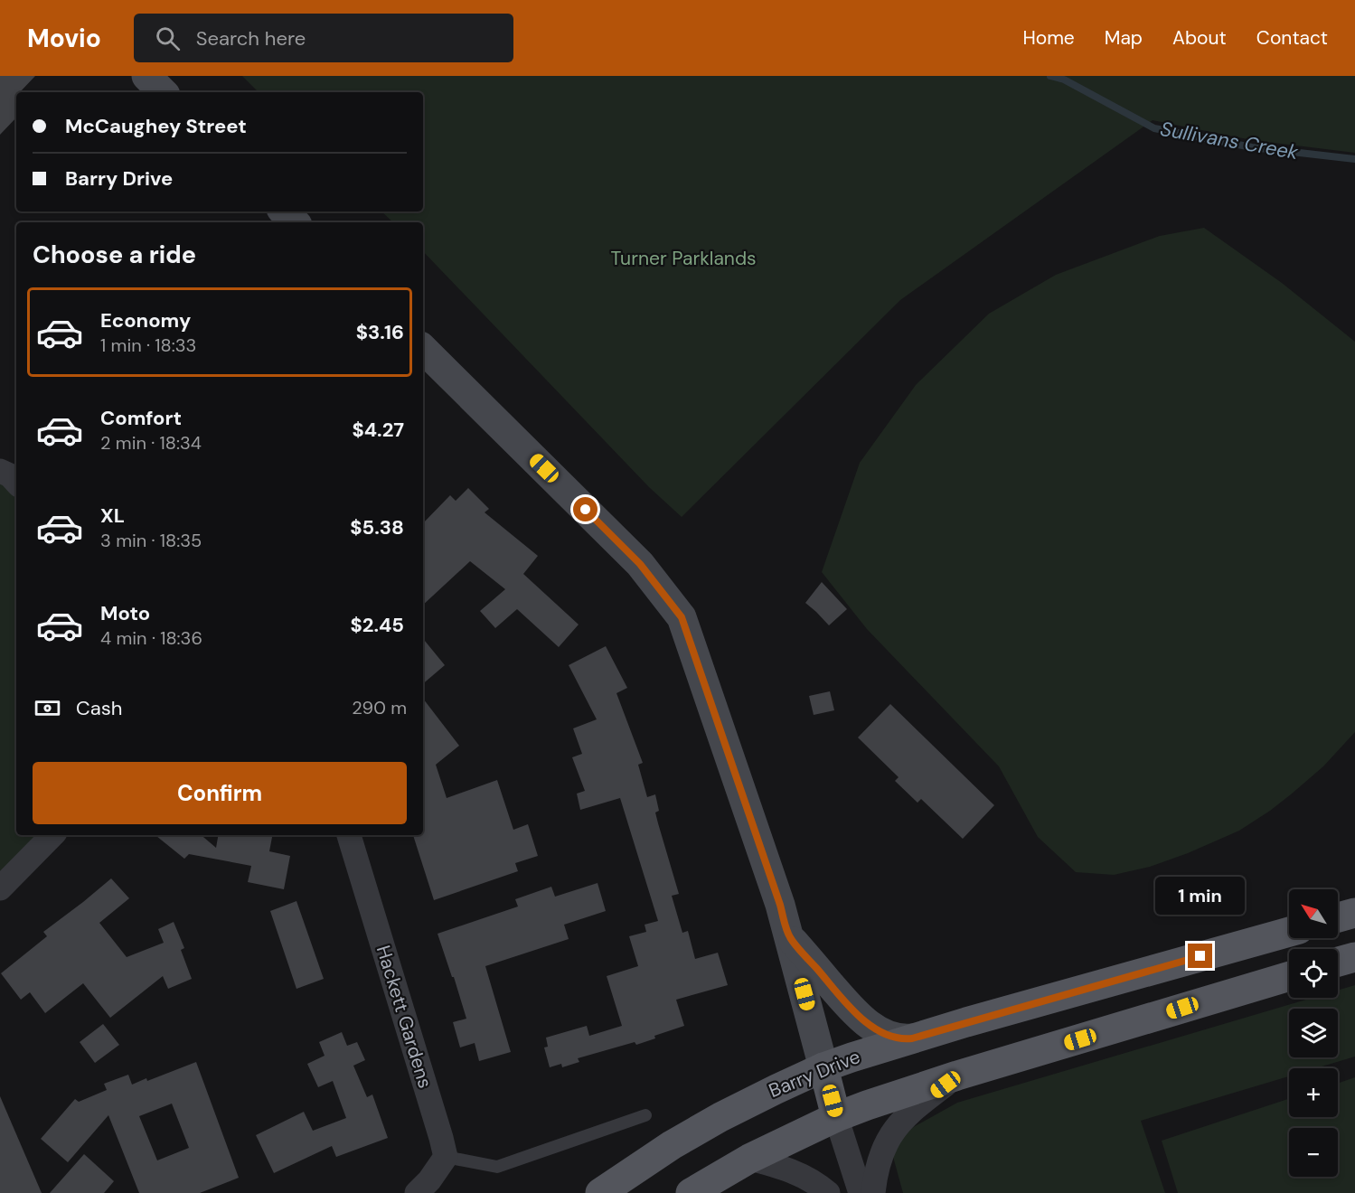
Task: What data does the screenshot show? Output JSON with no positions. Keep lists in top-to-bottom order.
{
  "streets": {
    "main road": ["Barry Drive"],
    "street": ["Hackett Gardens"]
  },
  "water": ["Sullivans Creek"],
  "parks": ["Turner Parklands"],
  "north": "top left",
  "page": {
    "header": "Movio",
    "search": "Search here",
    "nav": [
      "Home",
      "Map",
      "About",
      "Contact"
    ],
    "banner": ["McCaughey Street", "Barry Drive"],
    "heading": "Choose a ride",
    "list": [
      {
        "name": "Economy",
        "note": "1 min · 18:33",
        "value": "$3.16"
      },
      {
        "name": "Comfort",
        "note": "2 min · 18:34",
        "value": "$4.27"
      },
      {
        "name": "XL",
        "note": "3 min · 18:35",
        "value": "$5.38"
      },
      {
        "name": "Moto",
        "note": "4 min · 18:36",
        "value": "$2.45"
      }
    ],
    "pay": ["Cash", "290 m"],
    "buttons": "Confirm",
    "bubble": "1 min",
    "map_buttons": ["+", "−"]
  }
}
